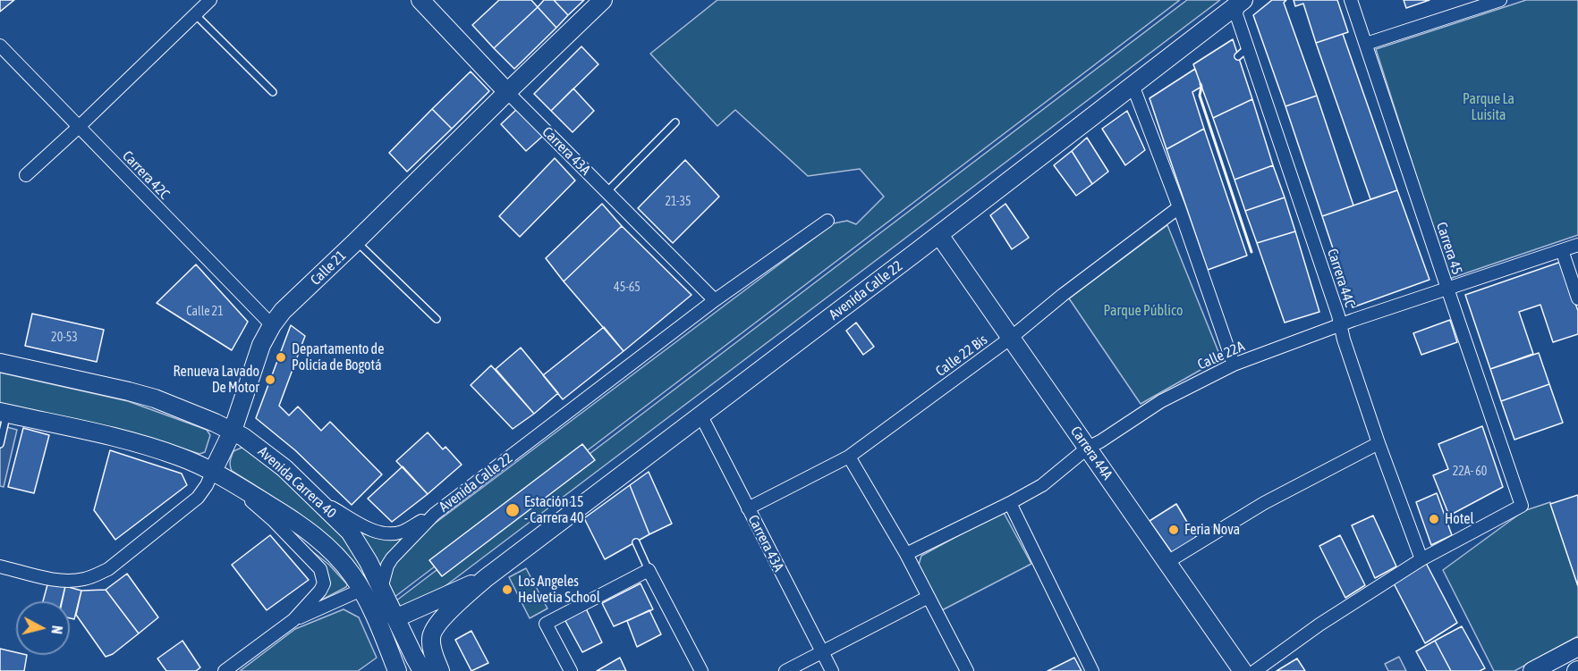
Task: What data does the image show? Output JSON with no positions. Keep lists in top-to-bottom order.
{
  "streets": {
    "street": [
      "Carrera 43A",
      "Carrera 42C",
      "Carrera 45",
      "Calle 21",
      "Carrera 44C",
      "Avenida Calle 22",
      "Calle 22 Bis",
      "Calle 22A",
      "Carrera 44A",
      "Avenida Carrera 40"
    ]
  },
  "crossings": [
    ["Carrera 43A", "Calle 21"],
    ["Carrera 43A", "Avenida Calle 22"],
    ["Carrera 43A", "Calle 22 Bis"],
    ["Carrera 42C", "Calle 21"],
    ["Carrera 45", "Carrera 44C"],
    ["Carrera 45", "Calle 22A"],
    ["Calle 21", "Avenida Carrera 40"],
    ["Carrera 44C", "Avenida Calle 22"],
    ["Carrera 44C", "Calle 22A"],
    ["Avenida Calle 22", "Carrera 44A"],
    ["Avenida Calle 22", "Avenida Carrera 40"],
    ["Calle 22 Bis", "Carrera 44A"],
    ["Calle 22A", "Carrera 44A"]
  ],
  "parks": ["Parque La Luisita", "Parque Público"],
  "places": [
    "Departamento de Policía de Bogotá",
    "Renueva Lavado De Motor",
    "Estación 15 - Carrera 40",
    "Hotel",
    "Feria Nova",
    "Los Angeles Helvetia School"
  ],
  "house_numbers": [
    "21-35",
    "45-65",
    "Calle 21",
    "20-53",
    "22A- 60"
  ],
  "north": "right"
}
